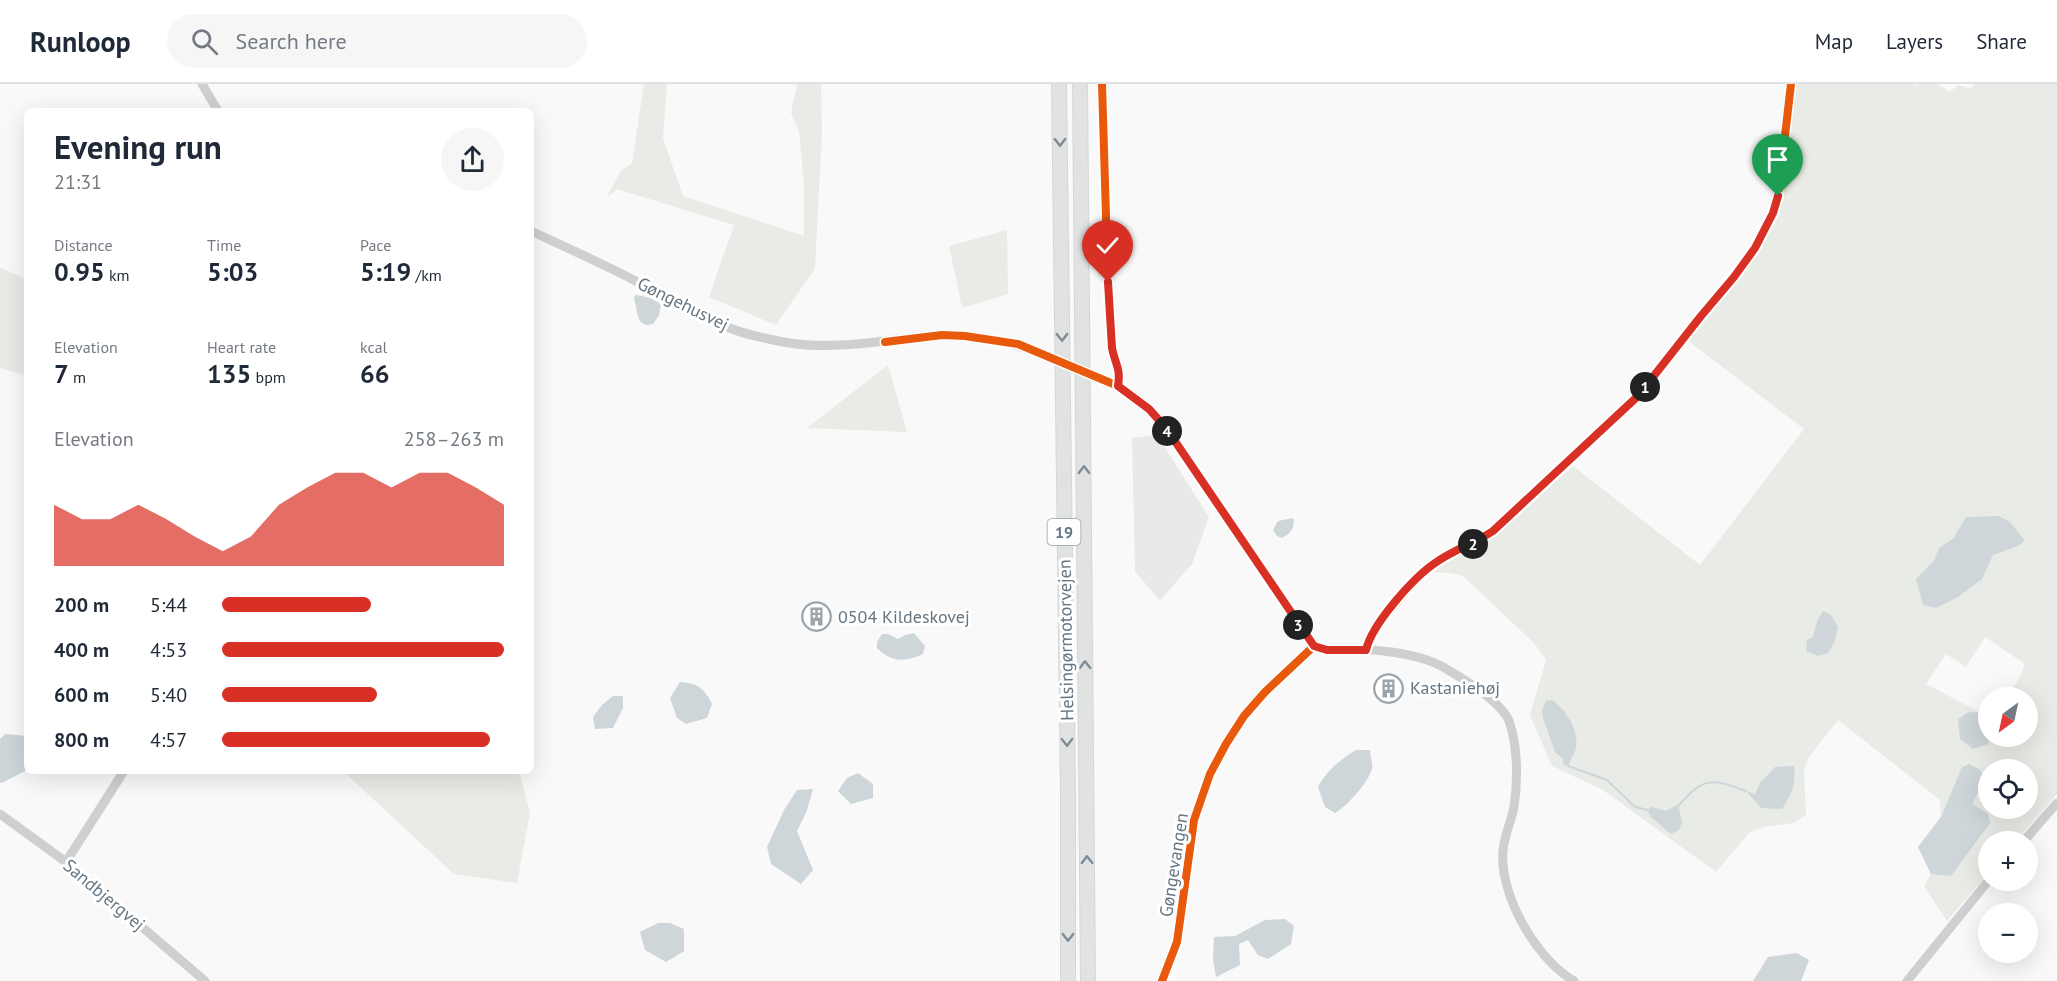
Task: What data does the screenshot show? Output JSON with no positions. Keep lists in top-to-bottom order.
{
  "streets": {
    "highway": ["19", "Helsingørmotorvejen"],
    "street": ["Gøngehusvej", "Gøngevangen", "Sandbjergvej"]
  },
  "crossings": [
    ["Gøngehusvej", "Gøngevangen"]
  ],
  "places": {
    "building": ["0504 Kildeskovej", "Kastaniehøj"]
  },
  "north": "bottom left",
  "page": {
    "header": "Runloop",
    "search": "Search here",
    "nav": ["Map", "Layers", "Share"],
    "heading": ["Evening run", "21:31"],
    "stats": [
      ["Distance", "0.95 km"],
      ["Time", "5:03"],
      ["Pace", "5:19 /km"],
      ["Elevation", "7 m"],
      ["Heart rate", "135 bpm"],
      ["kcal", "66"]
    ],
    "pins": [
      "1",
      "4",
      "2",
      "3"
    ],
    "chart": ["Elevation", "258–263 m"],
    "list": [
      {
        "name": "200 m",
        "note": "5:44"
      },
      {
        "name": "400 m",
        "note": "4:53"
      },
      {
        "name": "600 m",
        "note": "5:40"
      },
      {
        "name": "800 m",
        "note": "4:57"
      }
    ],
    "map_buttons": ["+", "−"]
  }
}
